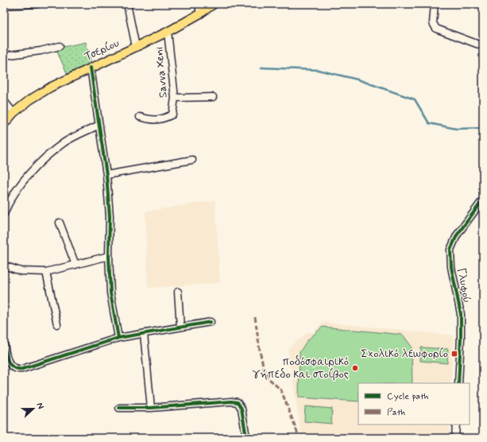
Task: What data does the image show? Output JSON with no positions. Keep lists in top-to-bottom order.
{
  "streets": {
    "main road": ["Τσερίου"],
    "street": ["Savva Xeni", "Γλυφού"]
  },
  "crossings": [
    ["Τσερίου", "Savva Xeni"]
  ],
  "places": {
    "transit": ["Σχολικό λεωφορίο"],
    "other": ["ποδόσφαιρικό γήπεδο και στοίβος"]
  },
  "legend": ["Cycle path", "Path"],
  "north": "right"
}
